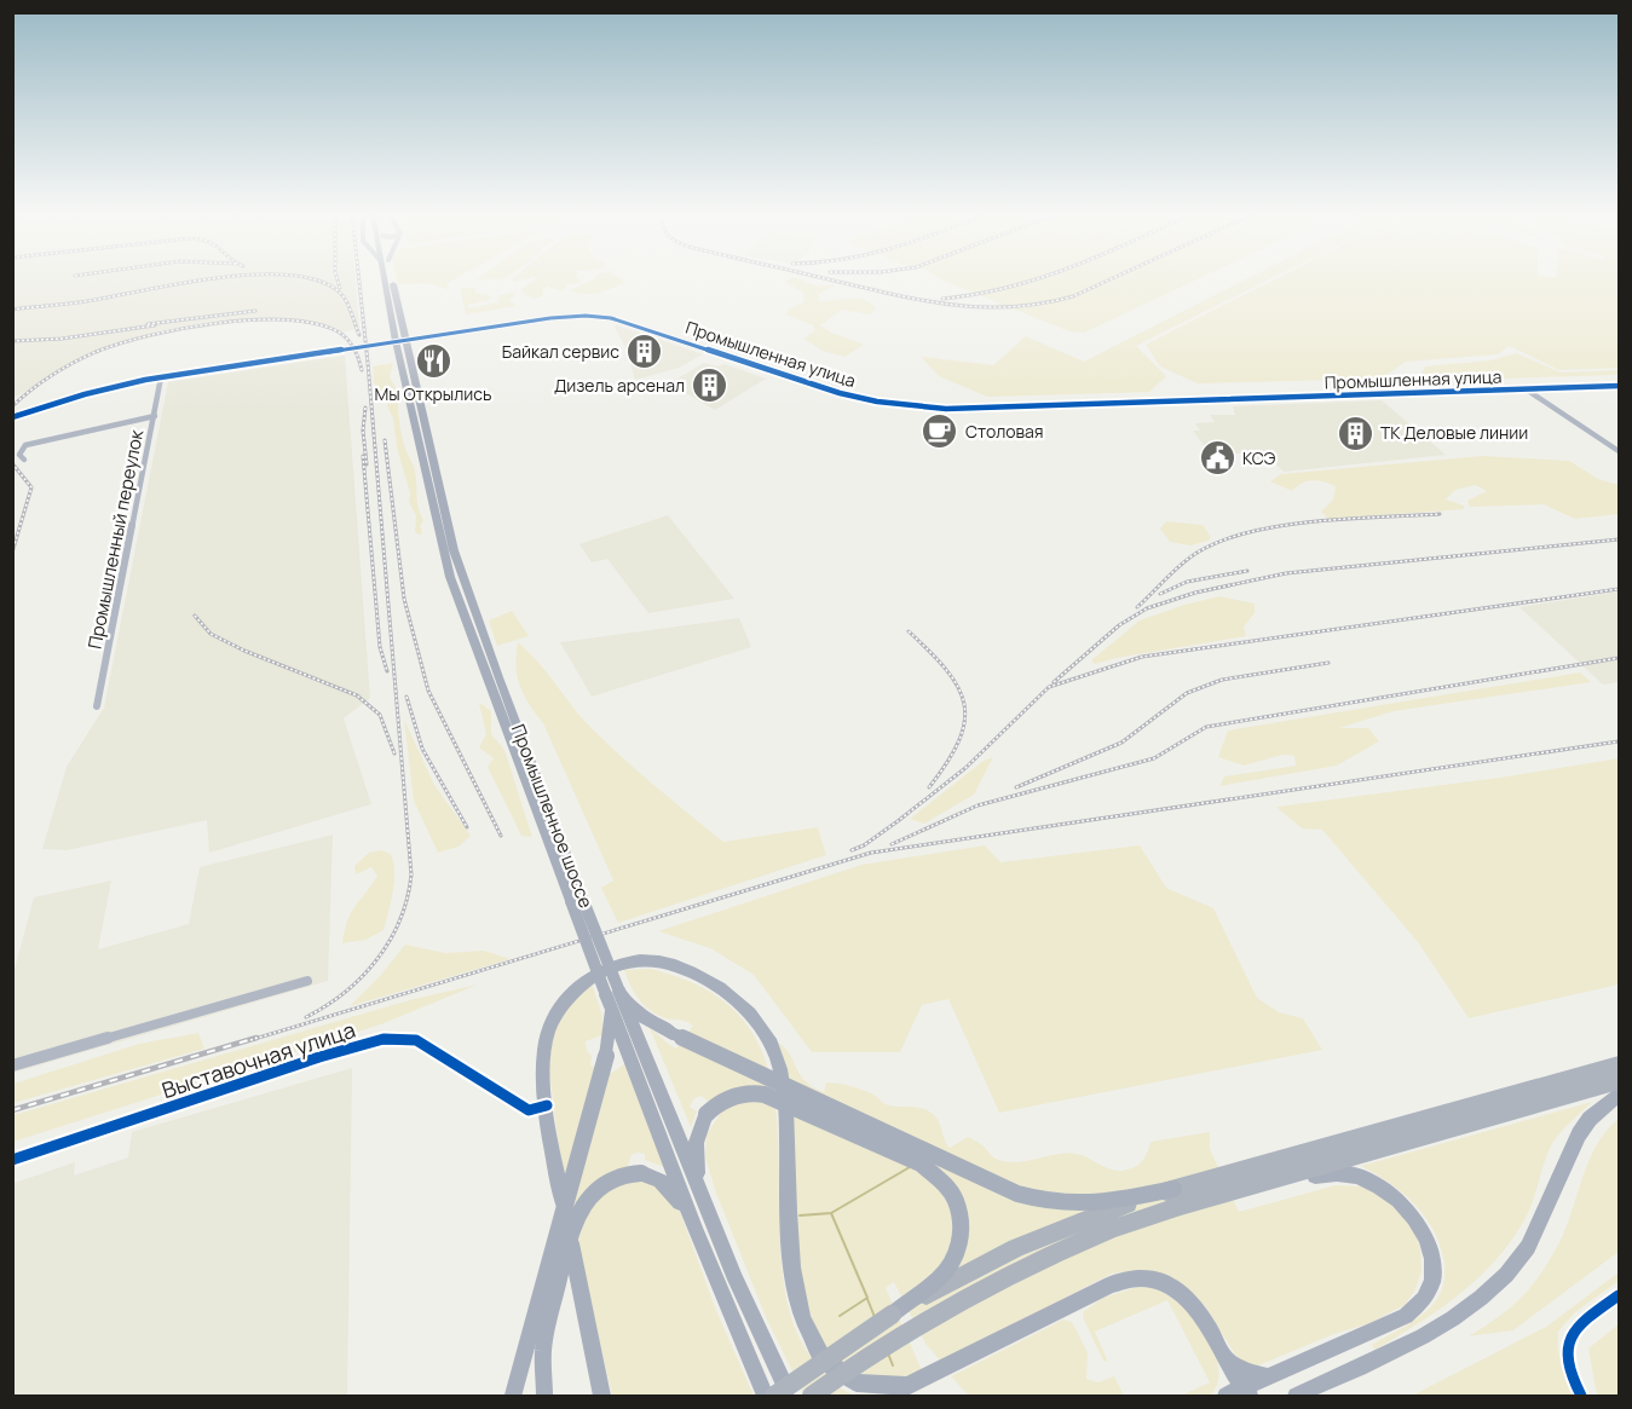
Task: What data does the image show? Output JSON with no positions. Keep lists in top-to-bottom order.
{
  "streets": {
    "main road": ["Промышленное шоссе"],
    "street": ["Промышленная улица", "Промышленный переулок", "Выставочная улица"]
  },
  "crossings": [
    ["Промышленная улица", "Промышленный переулок"],
    ["Промышленная улица", "Промышленное шоссе"]
  ],
  "places": {
    "building": ["Байкал сервис", "Дизель арсенал", "ТК Деловые линии"],
    "restaurant": ["Мы Открылись"],
    "cafe": ["Столовая"],
    "public building": ["КСЭ"]
  }
}
